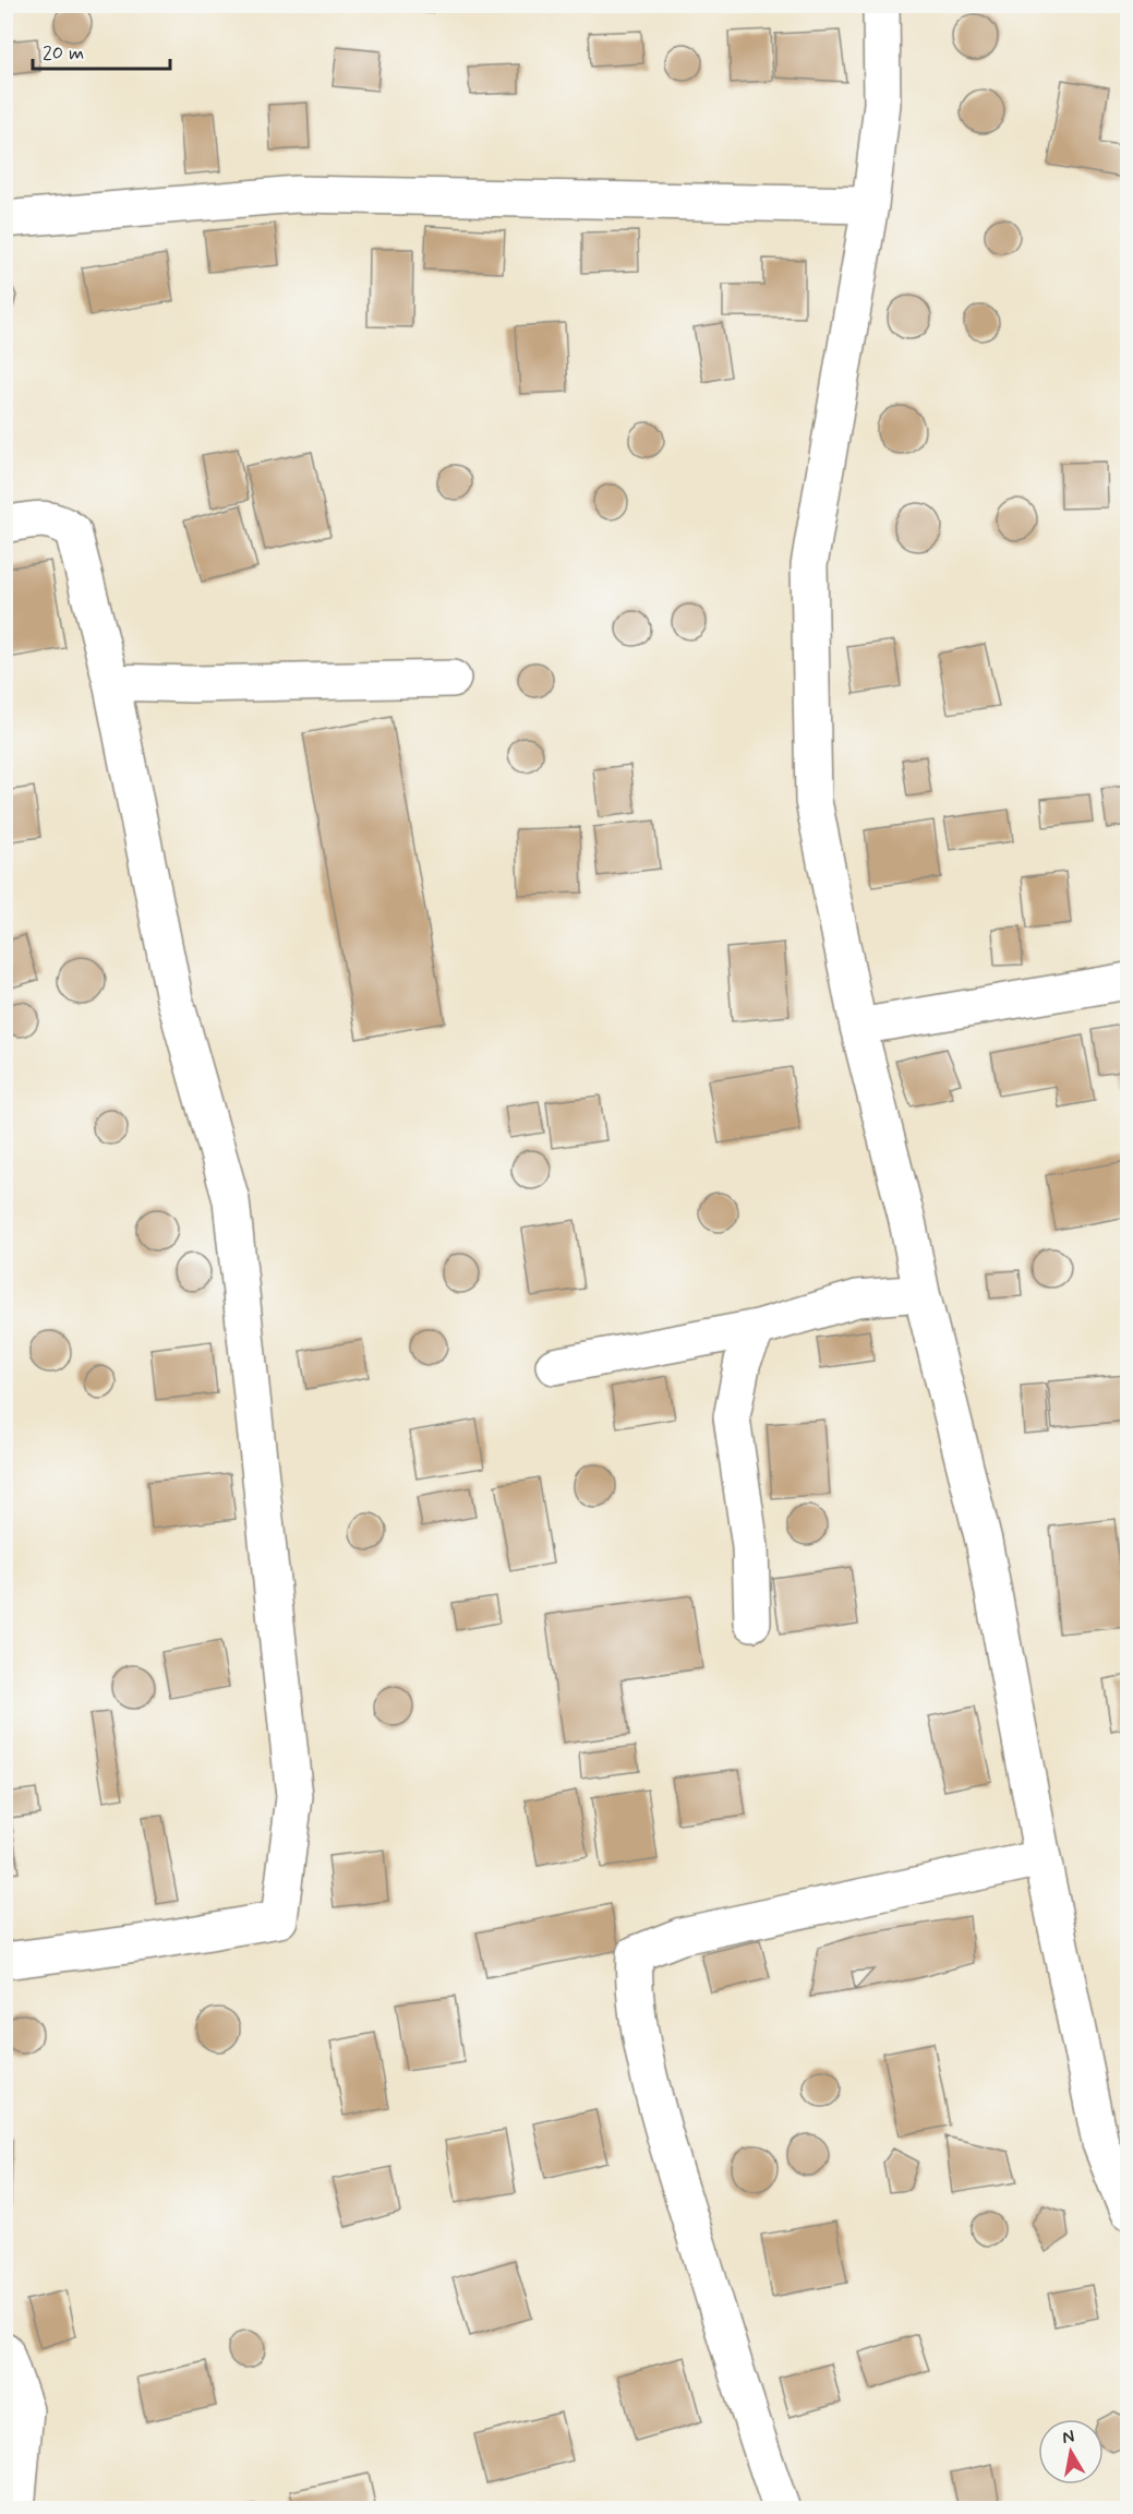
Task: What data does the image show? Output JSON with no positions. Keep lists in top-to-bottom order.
{
  "scale_bar": "20 m",
  "north": "top"
}
